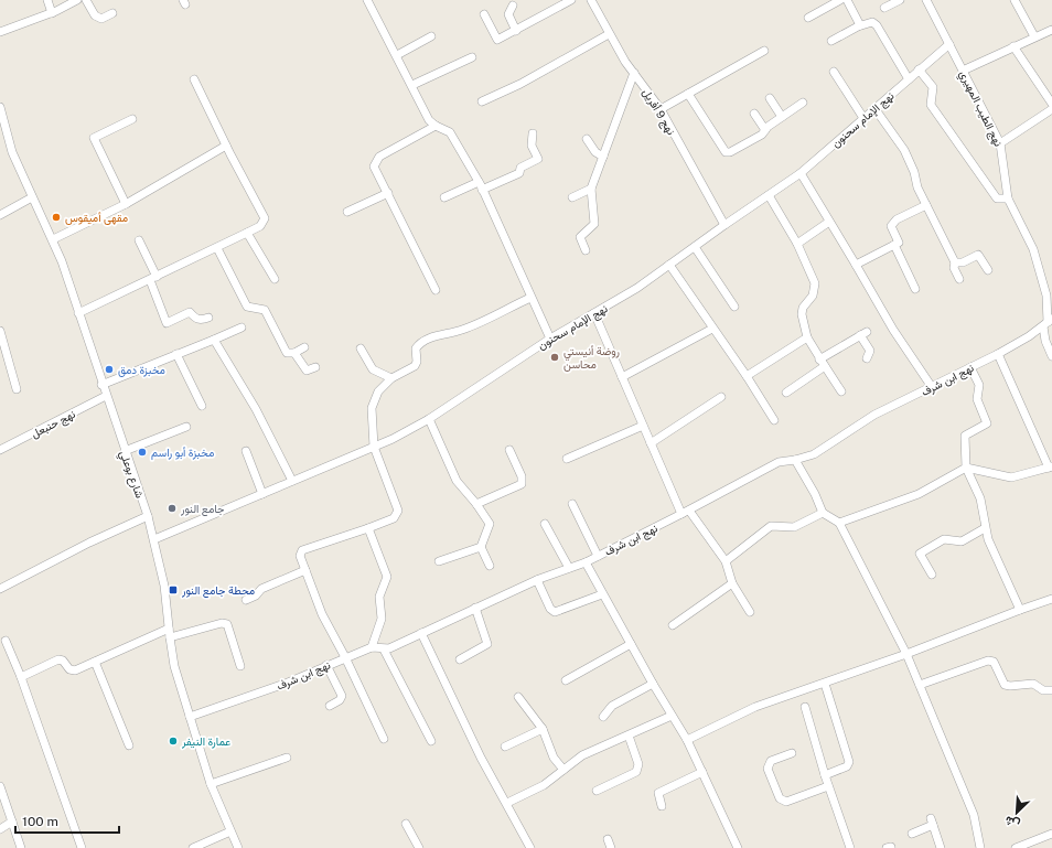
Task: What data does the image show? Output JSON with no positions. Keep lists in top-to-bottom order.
{
  "streets": {
    "street": [
      "نهج الطيب المهيري",
      "نهج 9 أفريل",
      "نهج الإمام سحنون",
      "نهج ابن شرف",
      "نهج حنبعل",
      "شارع بوعلي"
    ]
  },
  "crossings": [
    ["نهج الطيب المهيري", "نهج الإمام سحنون"],
    ["نهج الطيب المهيري", "نهج ابن شرف"],
    ["نهج 9 أفريل", "نهج الإمام سحنون"],
    ["نهج الإمام سحنون", "شارع بوعلي"],
    ["نهج ابن شرف", "شارع بوعلي"],
    ["نهج حنبعل", "شارع بوعلي"]
  ],
  "places": {
    "other": [
      "مقهى أميقوس",
      "روضة أنيستي محاسن",
      "مخبزة دمق",
      "مخبزة أبو راسم",
      "جامع النور",
      "عمارة النيفر"
    ],
    "transit": ["محطة جامع النور"]
  },
  "scale_bar": "100 m",
  "north": "bottom left"
}
